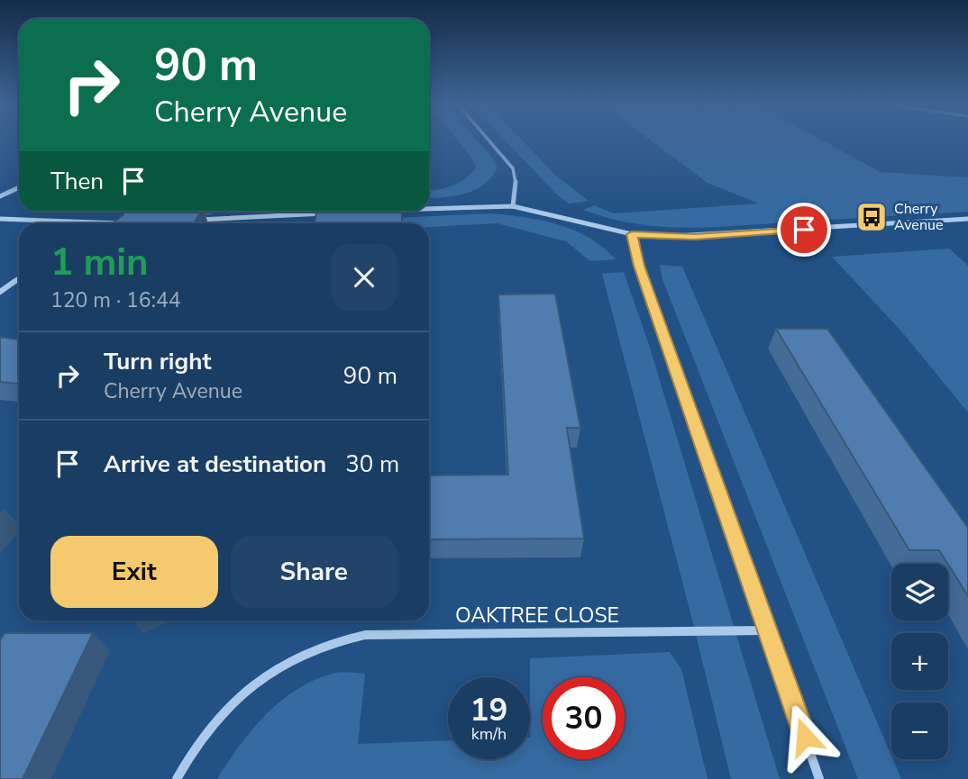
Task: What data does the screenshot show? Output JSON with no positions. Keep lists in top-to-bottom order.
{
  "streets": {
    "street": ["OAKTREE CLOSE"]
  },
  "places": {
    "bus stop": ["Cherry Avenue"]
  },
  "page": {
    "turn": ["90 m", "Cherry Avenue"],
    "then": "Then",
    "heading": ["1 min", "120 m · 16:44"],
    "list": [
      {
        "name": "Turn right",
        "note": "Cherry Avenue",
        "value": "90 m"
      },
      {
        "name": "Arrive at destination",
        "value": "30 m"
      }
    ],
    "buttons": ["Exit", "Share"],
    "map_buttons": ["+", "−"],
    "speed": "19 km/h",
    "limit": "30"
  }
}
